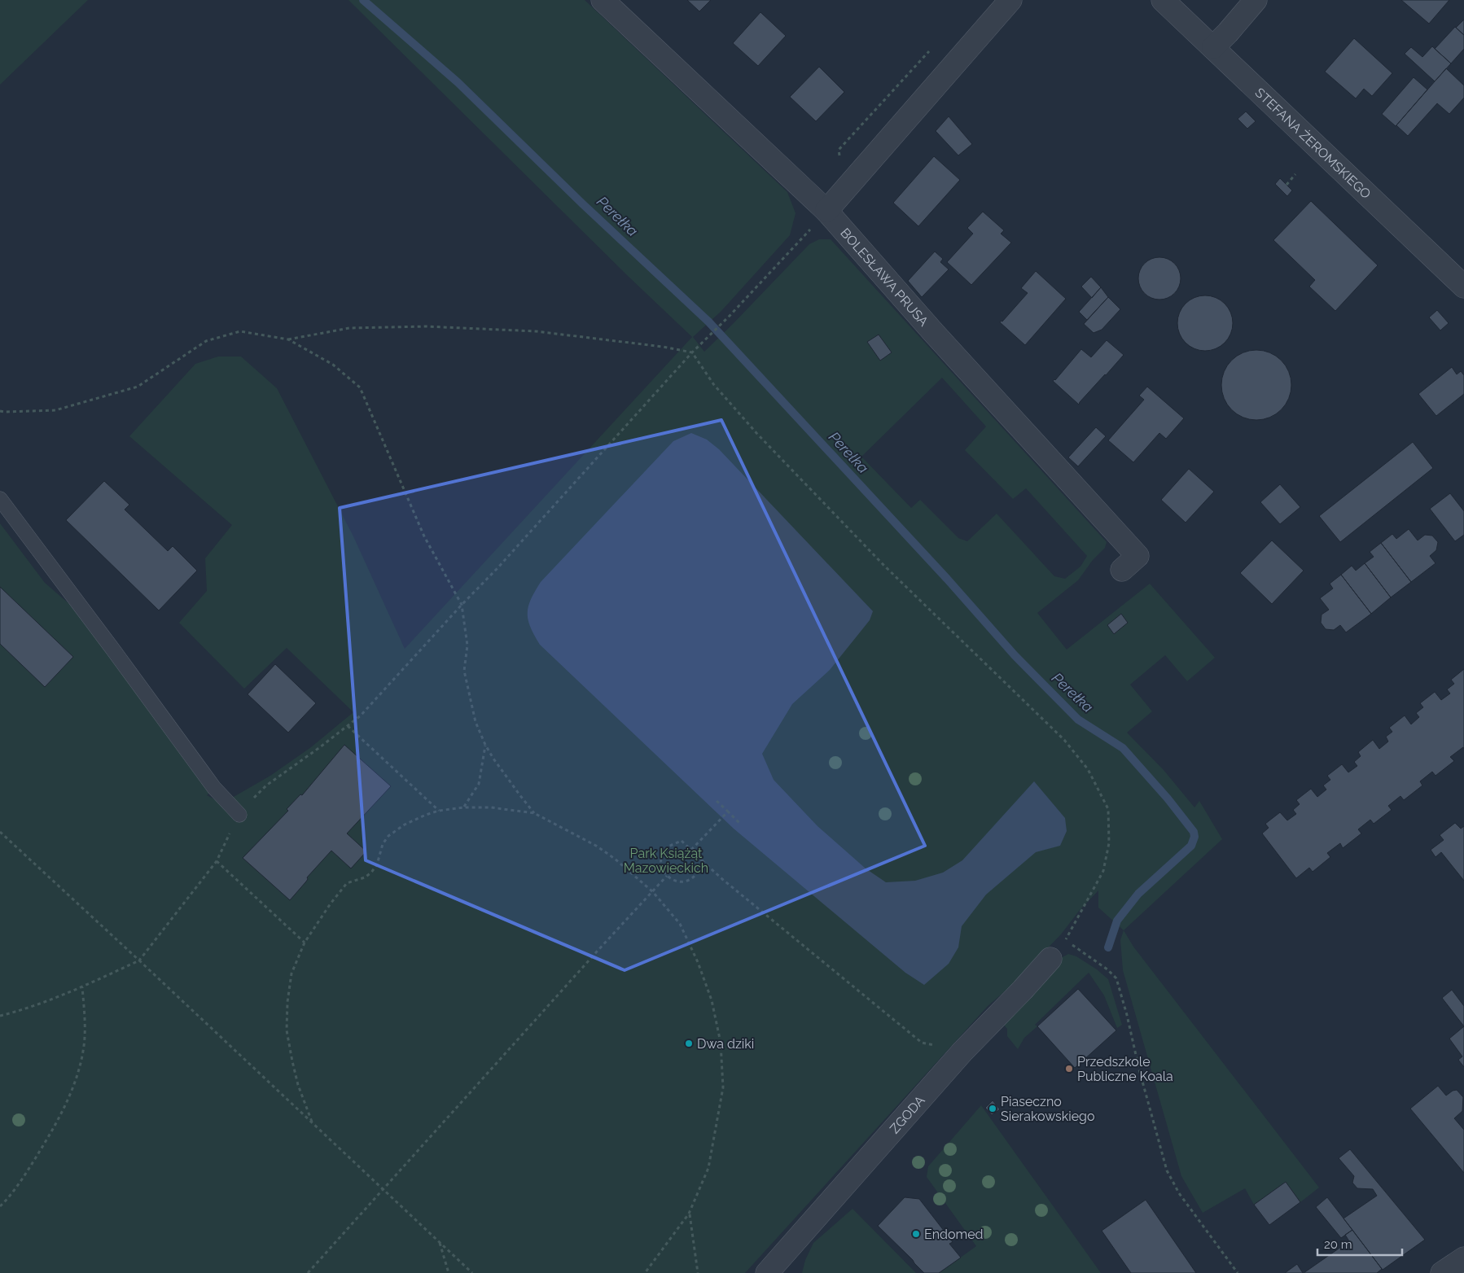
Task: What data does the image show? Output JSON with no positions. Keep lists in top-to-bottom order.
{
  "streets": {
    "street": ["STEFANA ŻEROMSKIEGO", "BOLESŁAWA PRUSA", "ZGODA"]
  },
  "water": ["Perełka"],
  "parks": ["Park Książąt Mazowieckich"],
  "places": [
    "Dwa dziki",
    "Przedszkole Publiczne Koala",
    "Piaseczno Sierakowskiego",
    "Endomed"
  ],
  "scale_bar": "20 m"
}
